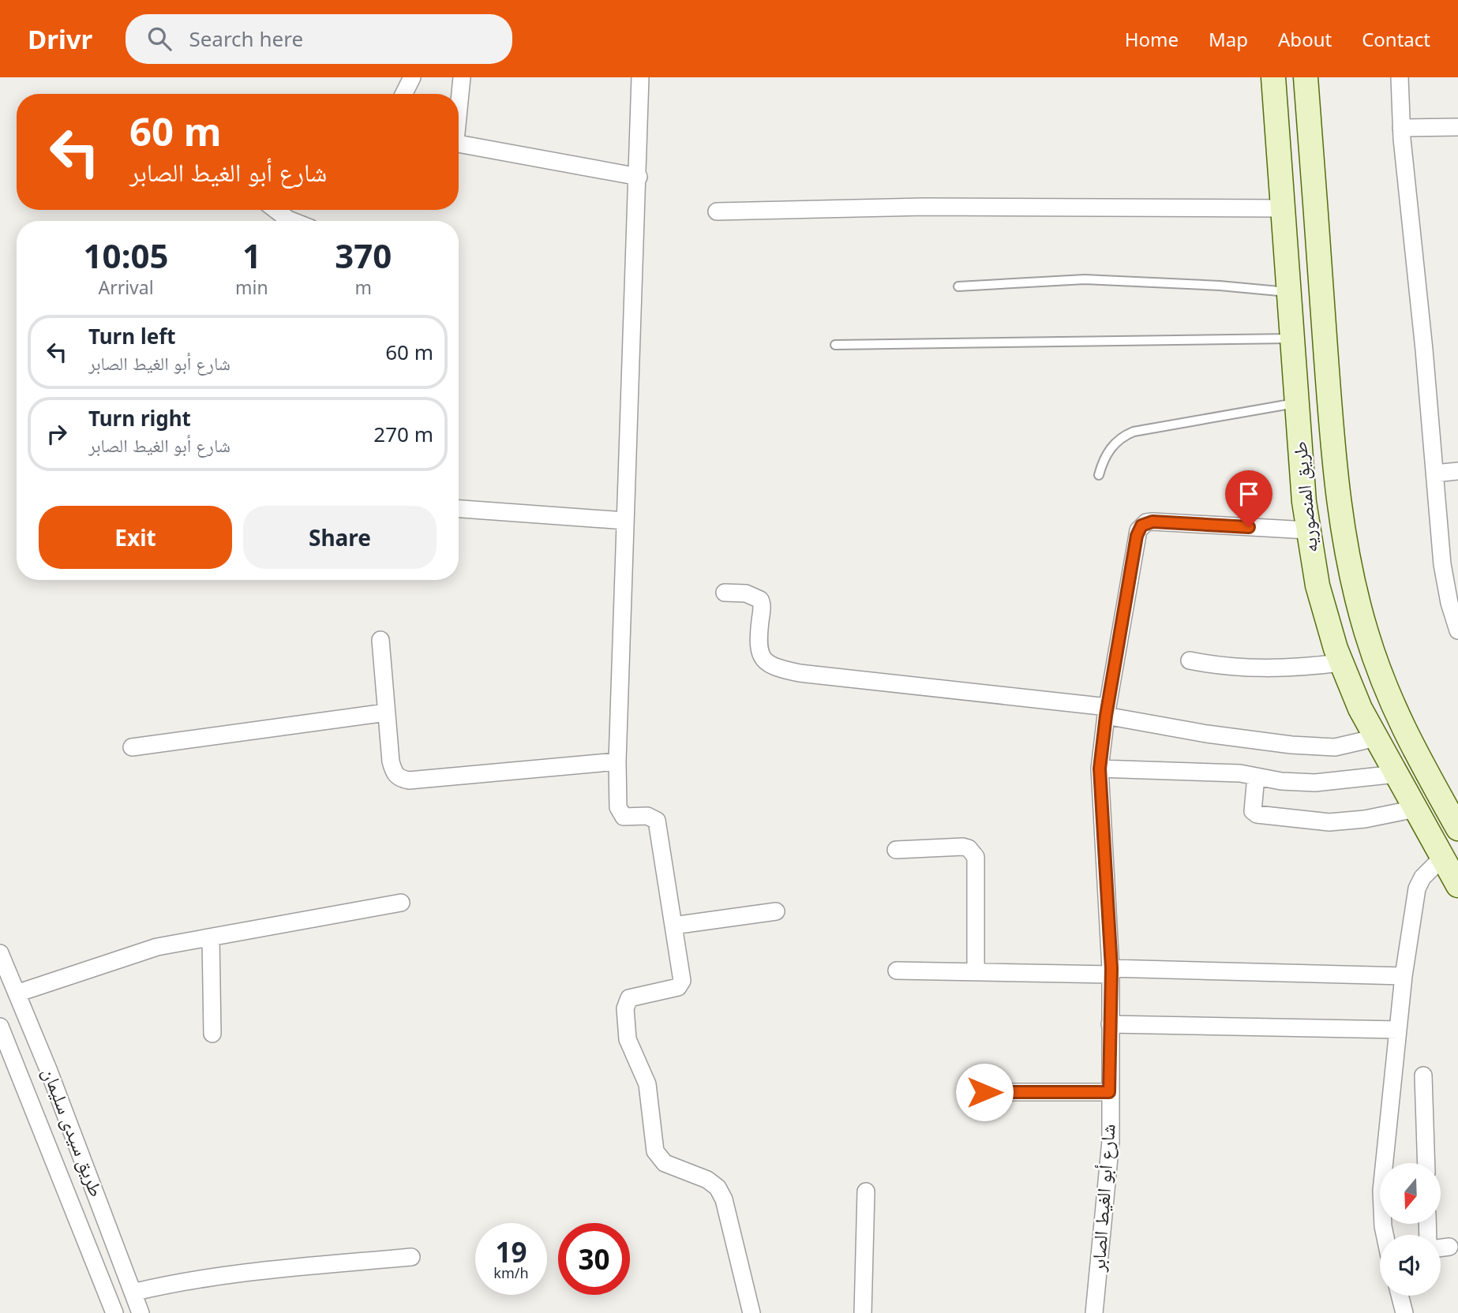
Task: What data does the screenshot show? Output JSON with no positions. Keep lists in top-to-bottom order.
{
  "streets": {
    "main road": ["طريق المنصوريه"],
    "street": ["طريق سيدى سليمان", "شارع أبو الغيط الصابر"]
  },
  "crossings": [
    ["طريق المنصوريه", "شارع أبو الغيط الصابر"]
  ],
  "north": "bottom",
  "page": {
    "header": "Drivr",
    "search": "Search here",
    "nav": [
      "Home",
      "Map",
      "About",
      "Contact"
    ],
    "turn": ["60 m", "شارع أبو الغيط الصابر"],
    "eta": [
      "10:05",
      "Arrival",
      "1",
      "min",
      "370",
      "m"
    ],
    "list": [
      {
        "name": "Turn left",
        "note": "شارع أبو الغيط الصابر",
        "value": "60 m"
      },
      {
        "name": "Turn right",
        "note": "شارع أبو الغيط الصابر",
        "value": "270 m"
      }
    ],
    "buttons": ["Exit", "Share"],
    "speed": "19 km/h",
    "limit": "30"
  }
}
